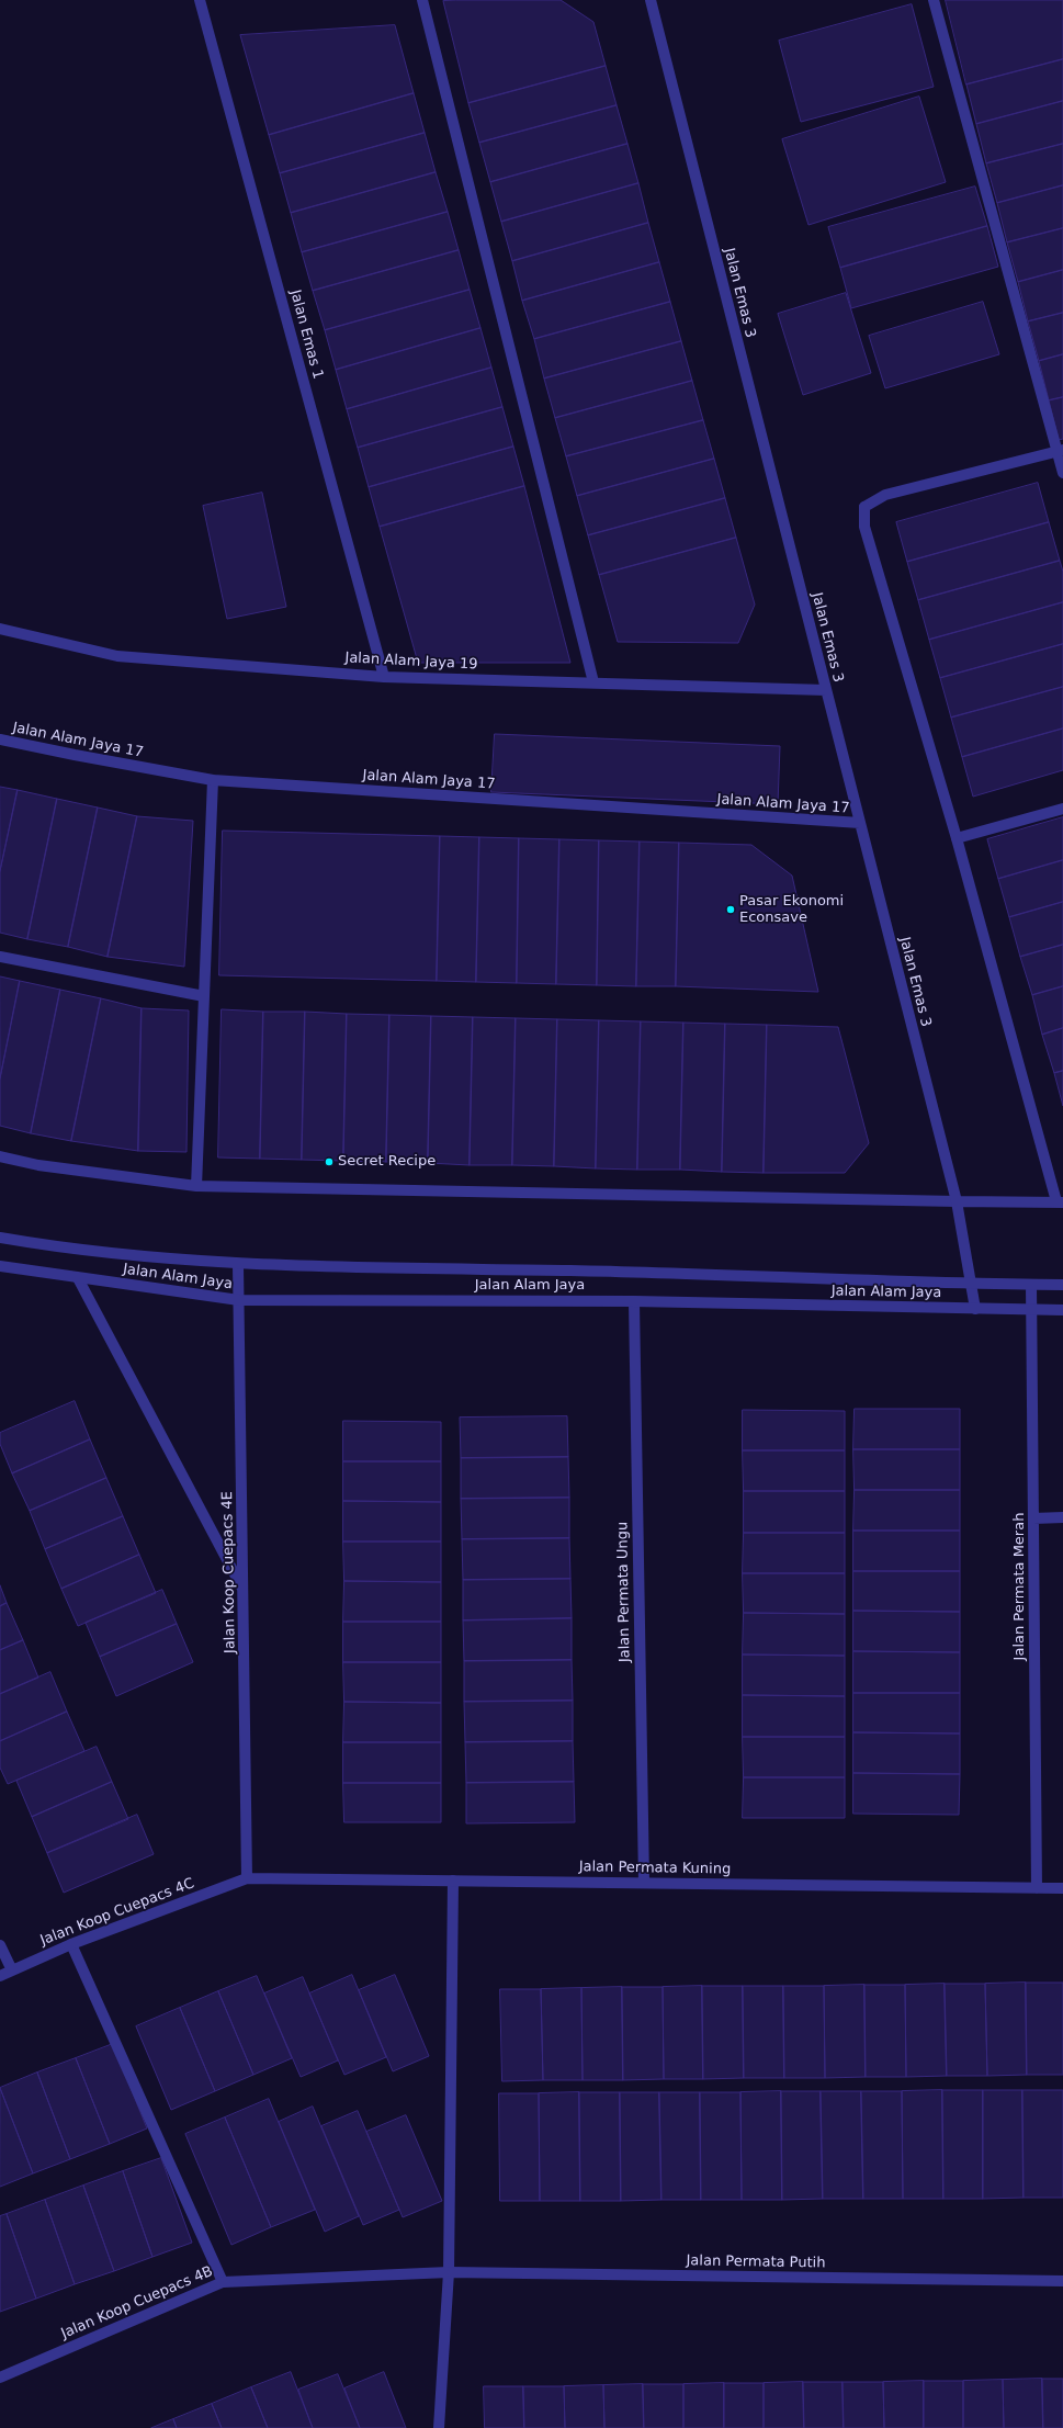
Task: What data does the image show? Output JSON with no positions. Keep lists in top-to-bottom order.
{
  "streets": {
    "street": [
      "Jalan Emas 3",
      "Jalan Emas 1",
      "Jalan Alam Jaya 19",
      "Jalan Alam Jaya 17",
      "Jalan Alam Jaya",
      "Jalan Koop Cuepacs 4E",
      "Jalan Permata Merah",
      "Jalan Permata Ungu",
      "Jalan Permata Kuning",
      "Jalan Koop Cuepacs 4C",
      "Jalan Permata Putih",
      "Jalan Koop Cuepacs 4B"
    ]
  },
  "crossings": [
    ["Jalan Emas 3", "Jalan Alam Jaya 19"],
    ["Jalan Emas 3", "Jalan Alam Jaya 17"],
    ["Jalan Emas 3", "Jalan Alam Jaya"],
    ["Jalan Emas 1", "Jalan Alam Jaya 19"],
    ["Jalan Alam Jaya", "Jalan Koop Cuepacs 4E"],
    ["Jalan Alam Jaya", "Jalan Permata Merah"],
    ["Jalan Alam Jaya", "Jalan Permata Ungu"],
    ["Jalan Koop Cuepacs 4E", "Jalan Permata Kuning"],
    ["Jalan Koop Cuepacs 4E", "Jalan Koop Cuepacs 4C"],
    ["Jalan Permata Merah", "Jalan Permata Kuning"],
    ["Jalan Permata Ungu", "Jalan Permata Kuning"],
    ["Jalan Permata Kuning", "Jalan Koop Cuepacs 4C"],
    ["Jalan Permata Putih", "Jalan Koop Cuepacs 4B"]
  ],
  "places": ["Pasar Ekonomi Econsave", "Secret Recipe"]
}
